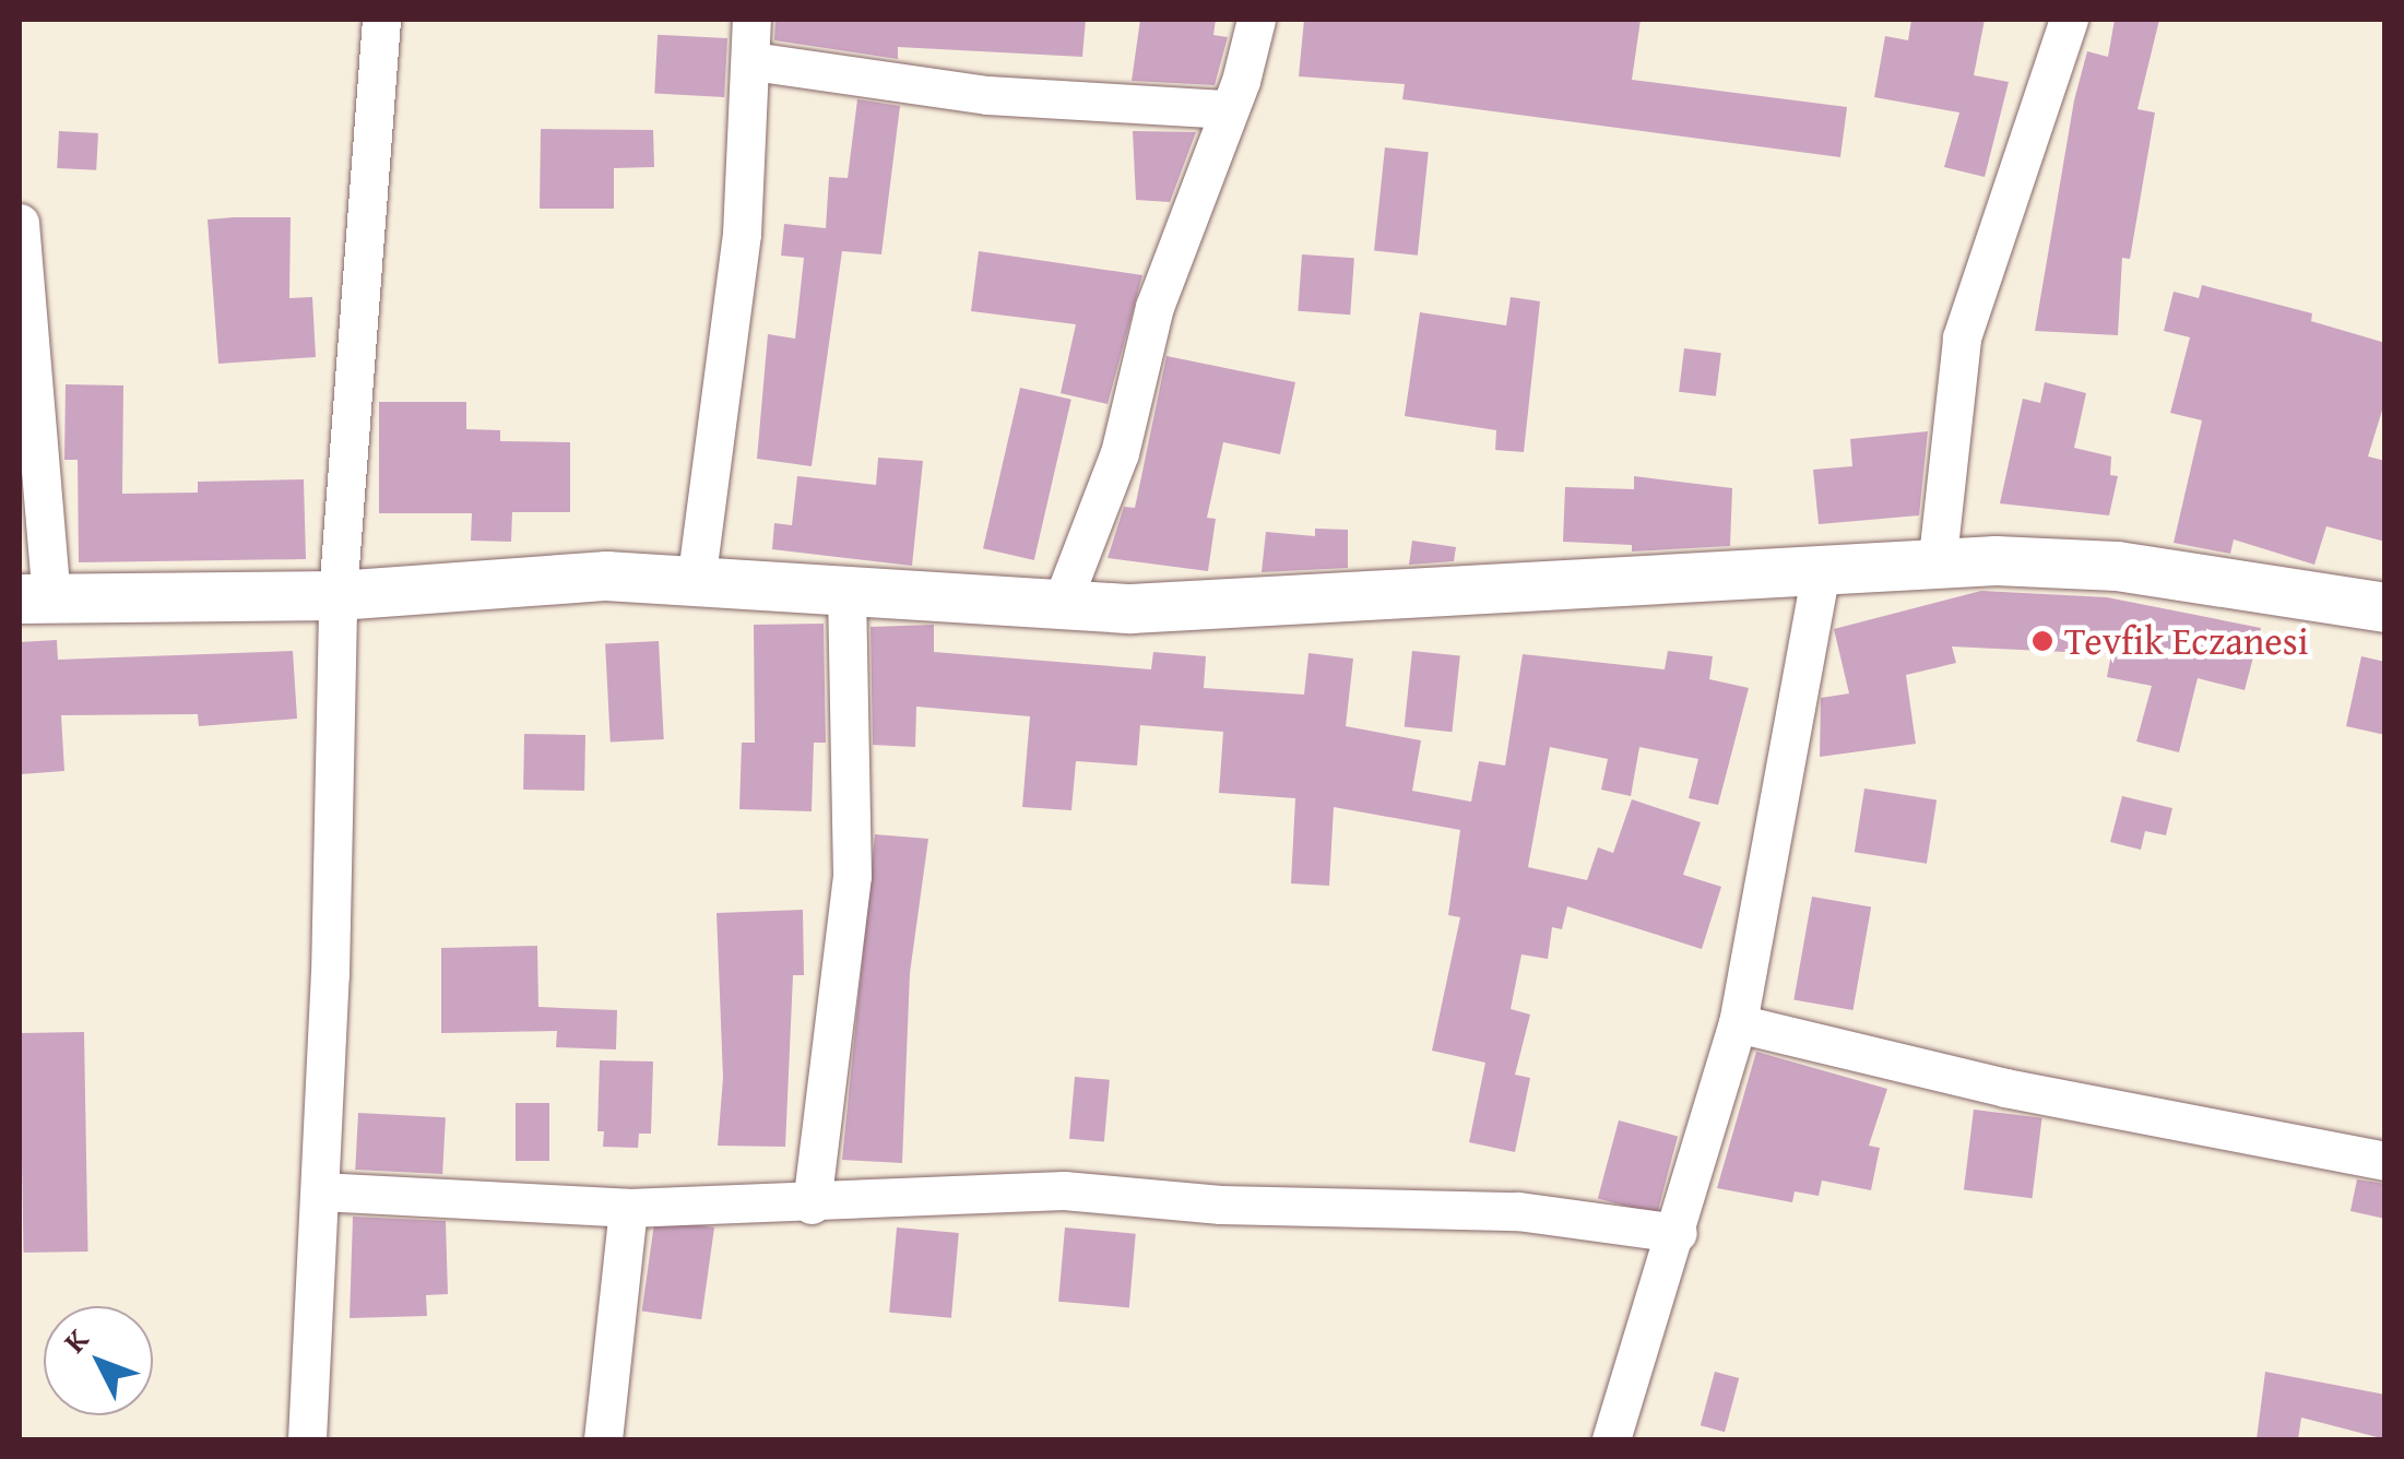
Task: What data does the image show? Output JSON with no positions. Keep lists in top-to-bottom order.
{
  "places": ["Tevfik Eczanesi"],
  "north": "top left"
}
